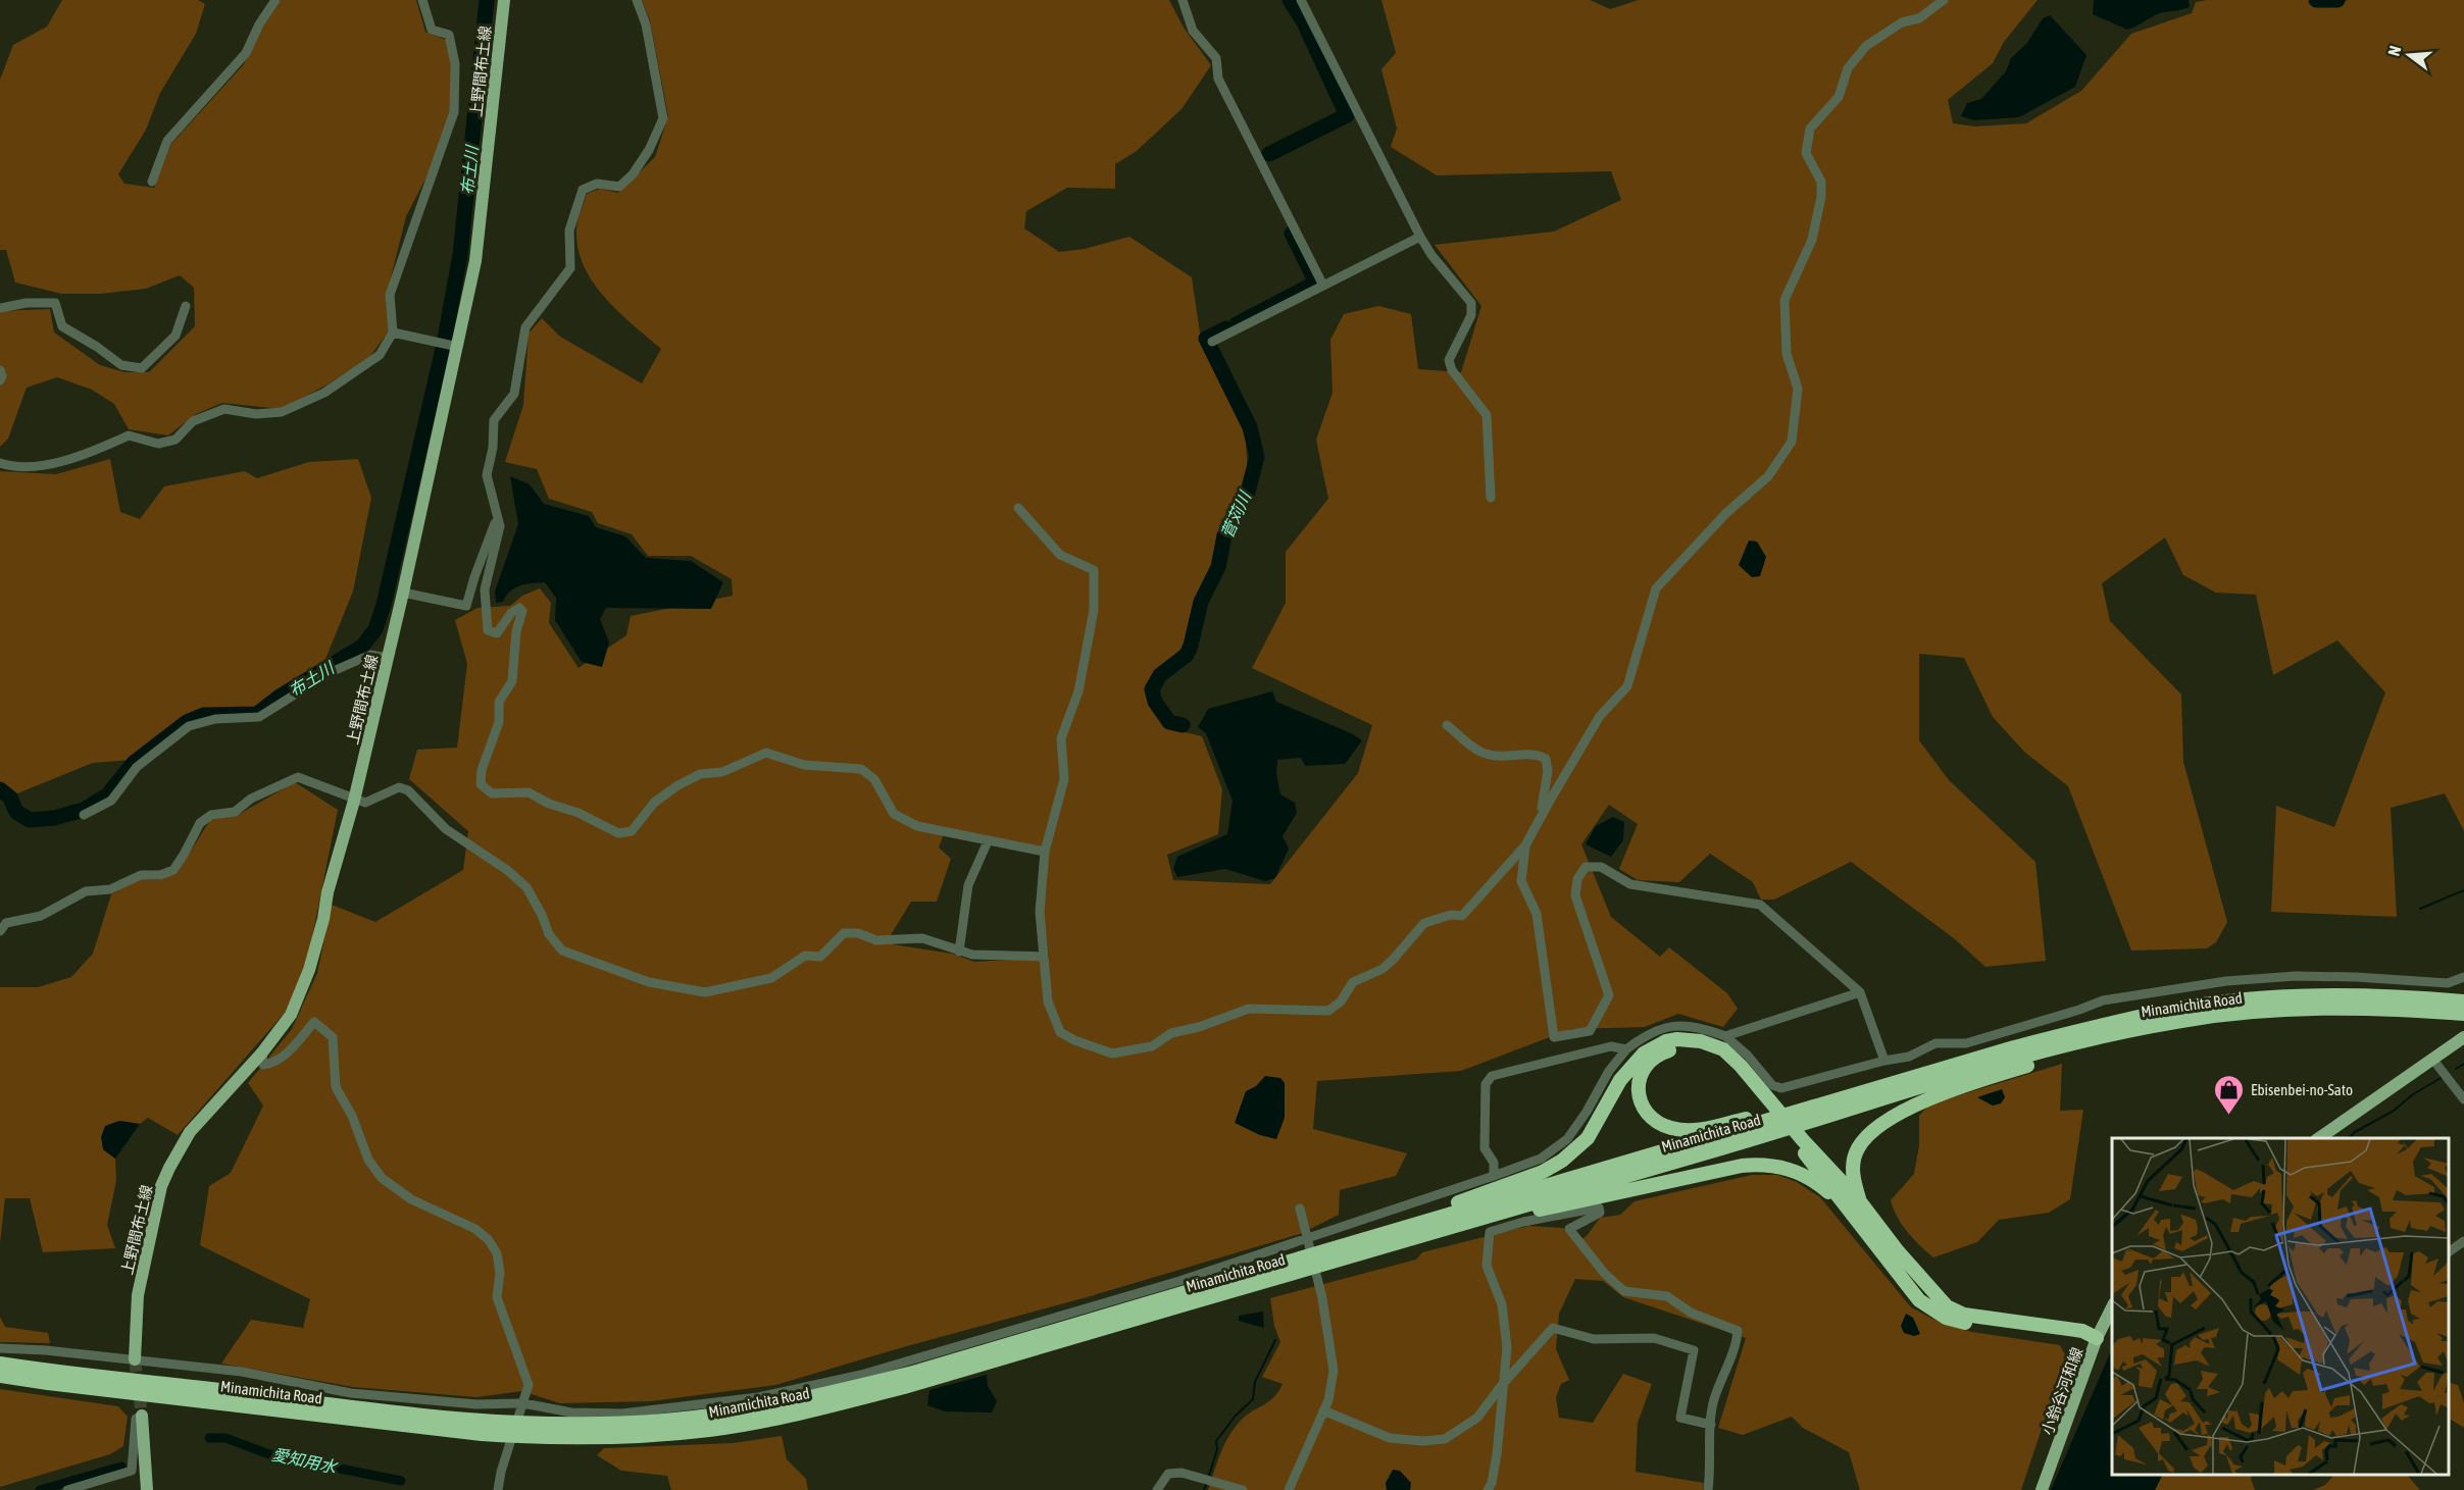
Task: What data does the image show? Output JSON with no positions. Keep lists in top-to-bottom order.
{
  "streets": {
    "highway": ["Minamichita Road"],
    "main road": ["上野間布土線", "小鈴谷河和線"]
  },
  "water": ["布土川", "菅苅川", "愛知用水"],
  "places": {
    "shop": ["Ebisenbei-no-Sato"]
  },
  "north": "left"
}
